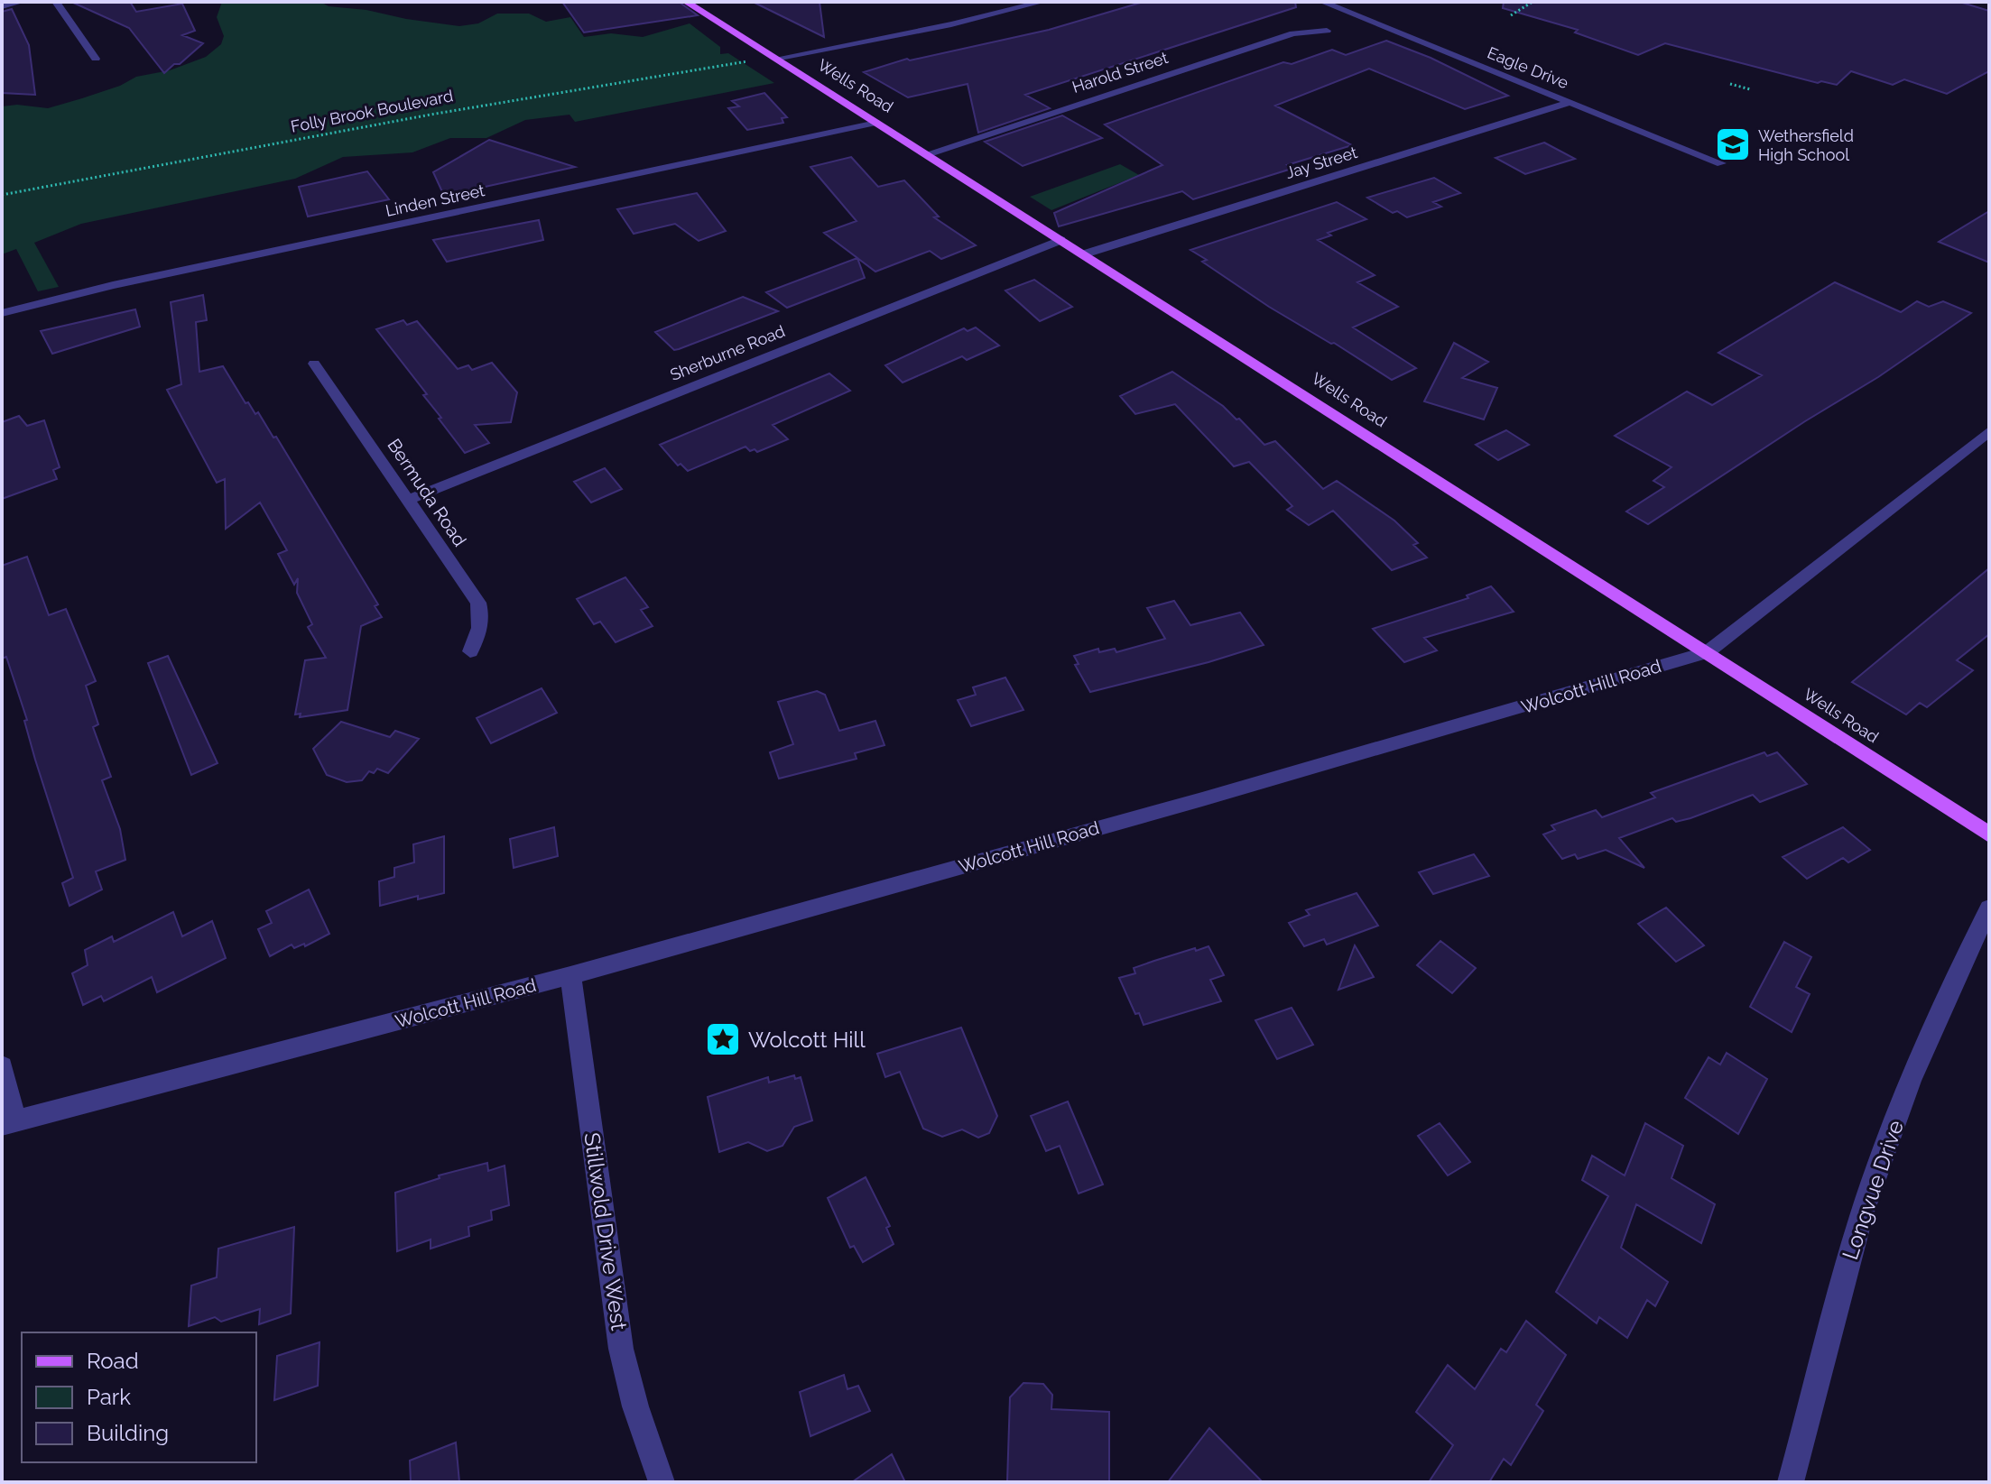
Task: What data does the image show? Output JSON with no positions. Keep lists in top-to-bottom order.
{
  "streets": {
    "main road": ["Wells Road"],
    "street": [
      "Eagle Drive",
      "Harold Street",
      "Jay Street",
      "Linden Street",
      "Sherburne Road",
      "Bermuda Road",
      "Wolcott Hill Road",
      "Longvue Drive",
      "Stillwold Drive West"
    ],
    "path": ["Folly Brook Boulevard"]
  },
  "crossings": [
    ["Eagle Drive", "Jay Street"],
    ["Harold Street", "Wells Road"],
    ["Wells Road", "Jay Street"],
    ["Wells Road", "Linden Street"],
    ["Wells Road", "Sherburne Road"],
    ["Wells Road", "Wolcott Hill Road"],
    ["Sherburne Road", "Bermuda Road"],
    ["Wolcott Hill Road", "Stillwold Drive West"]
  ],
  "places": {
    "school or university": ["Wethersfield High School"],
    "place": ["Wolcott Hill"]
  },
  "legend": ["Road", "Park", "Building"]
}
